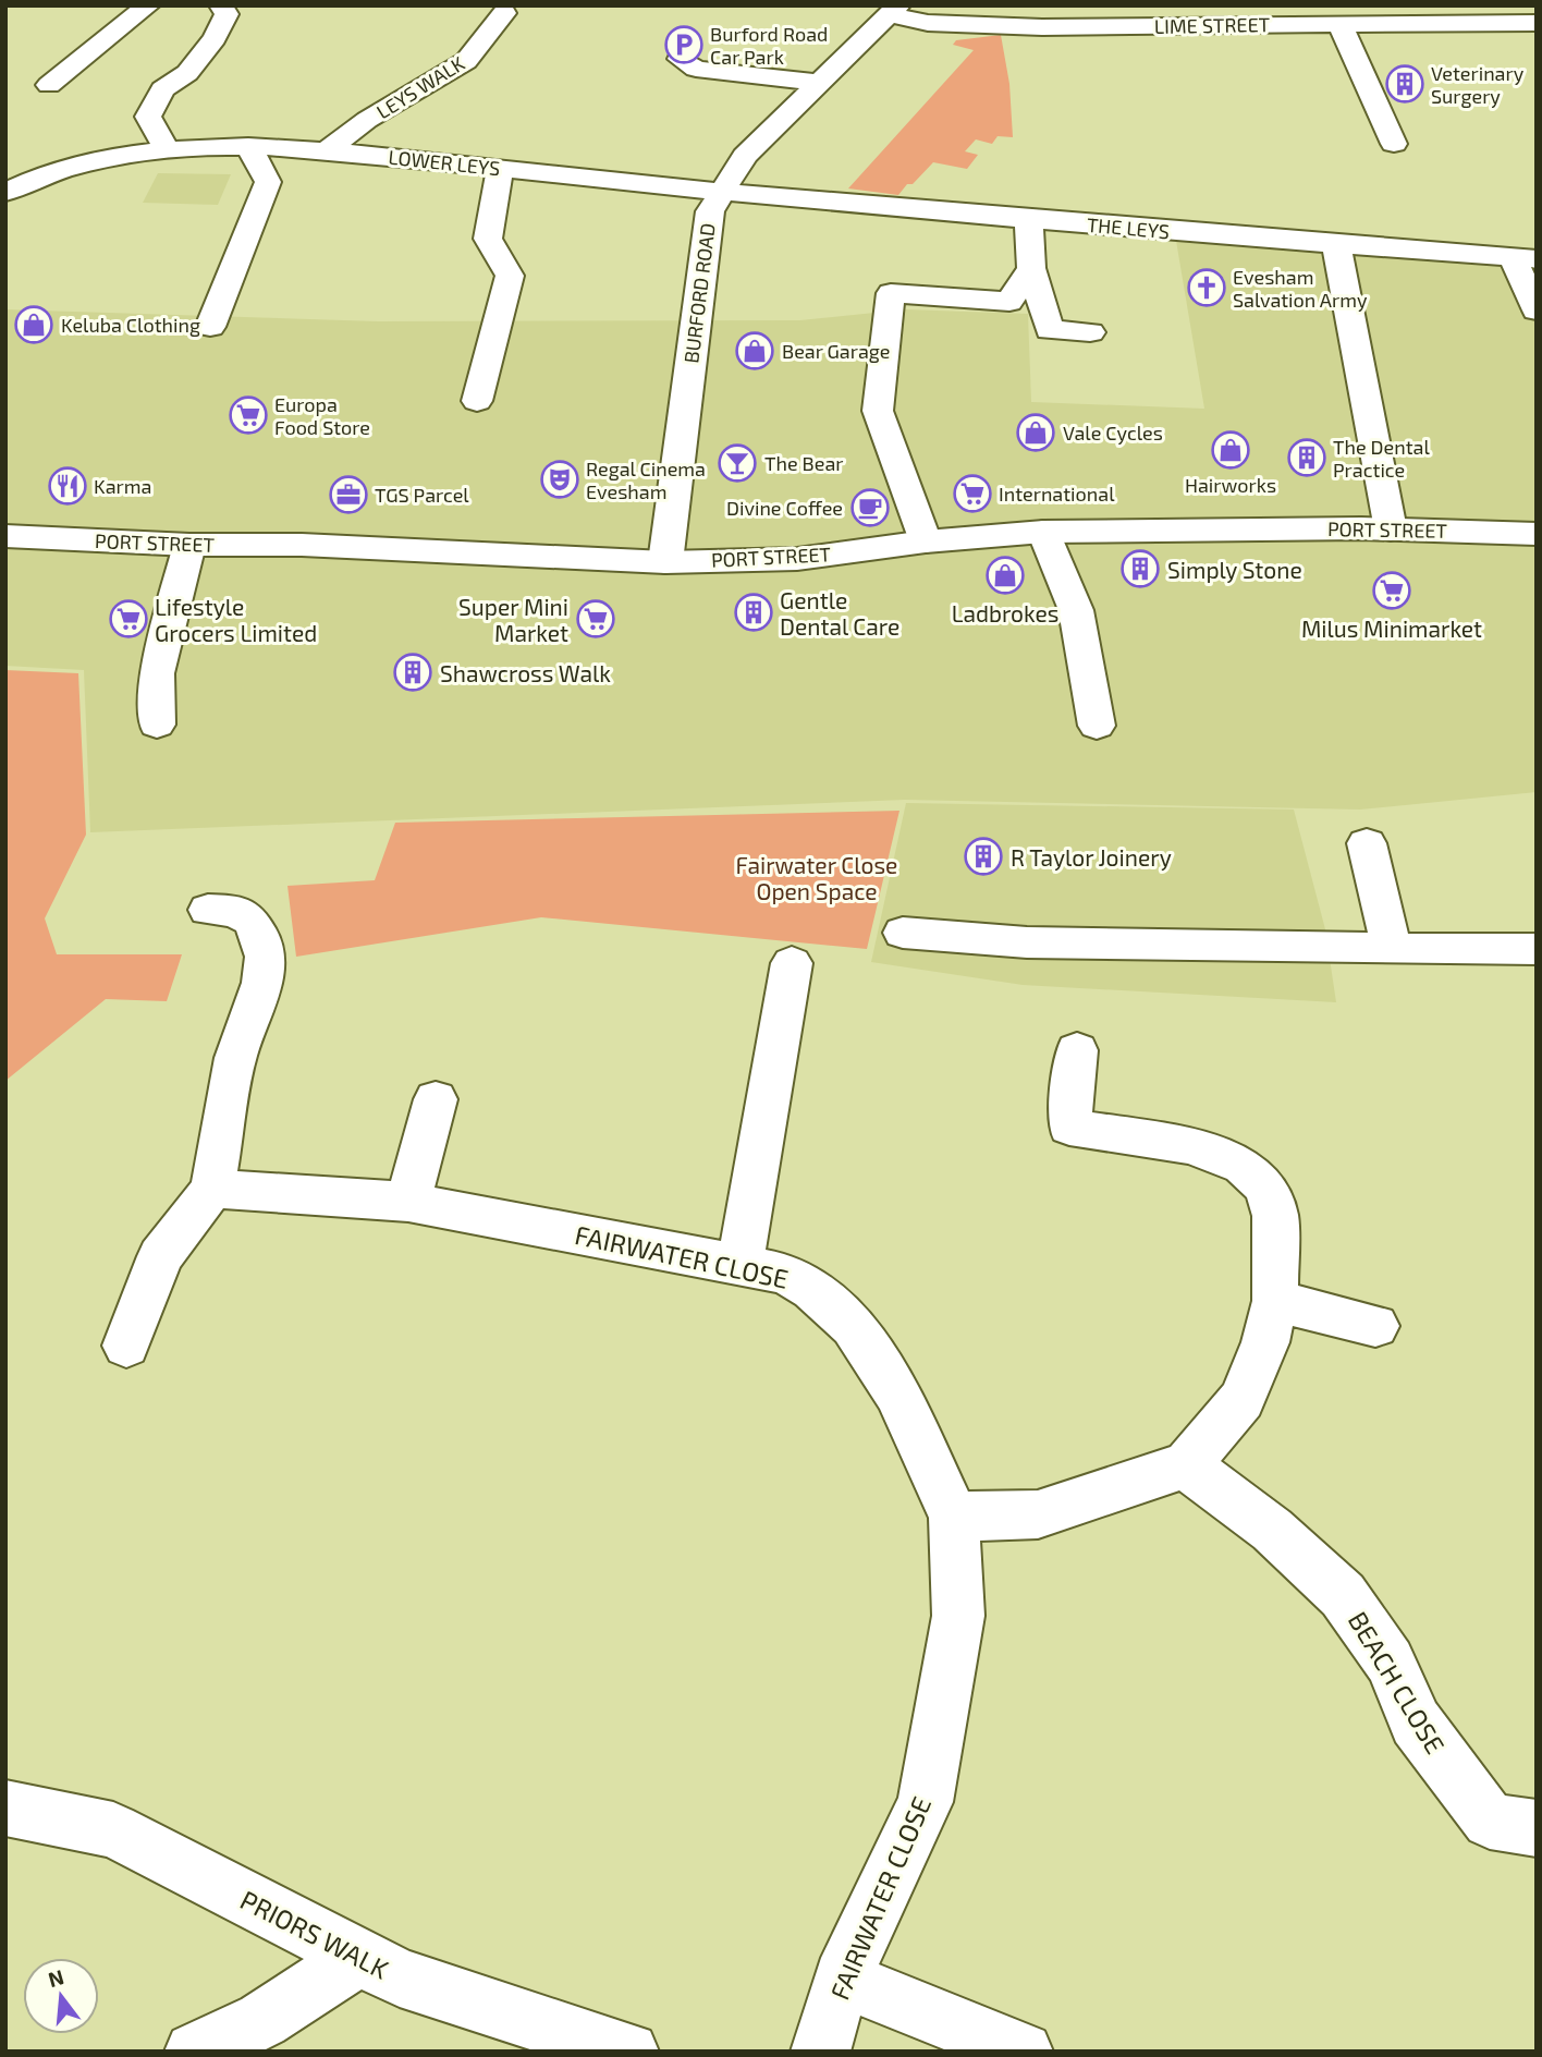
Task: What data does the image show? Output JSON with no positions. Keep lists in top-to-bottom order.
{
  "streets": {
    "street": [
      "LIME STREET",
      "LEYS WALK",
      "LOWER LEYS",
      "THE LEYS",
      "BURFORD ROAD",
      "PORT STREET",
      "FAIRWATER CLOSE",
      "BEACH CLOSE",
      "PRIORS WALK"
    ]
  },
  "crossings": [
    ["LIME STREET", "BURFORD ROAD"],
    ["LEYS WALK", "LOWER LEYS"],
    ["LOWER LEYS", "THE LEYS"],
    ["LOWER LEYS", "BURFORD ROAD"],
    ["THE LEYS", "BURFORD ROAD"],
    ["BURFORD ROAD", "PORT STREET"]
  ],
  "parks": ["Fairwater Close Open Space"],
  "places": {
    "parking": ["Burford Road Car Park"],
    "building": [
      "Veterinary Surgery",
      "The Dental Practice",
      "Simply Stone",
      "Gentle Dental Care",
      "Shawcross Walk",
      "R Taylor Joinery"
    ],
    "church": ["Evesham Salvation Army"],
    "shop": [
      "Keluba Clothing",
      "Bear Garage",
      "Vale Cycles",
      "Hairworks",
      "Ladbrokes"
    ],
    "supermarket": [
      "Europa Food Store",
      "International",
      "Milus Minimarket",
      "Lifestyle Grocers Limited",
      "Super Mini Market"
    ],
    "bar": ["The Bear"],
    "theatre": ["Regal Cinema Evesham"],
    "restaurant": ["Karma"],
    "office": ["TGS Parcel"],
    "cafe": ["Divine Coffee"]
  },
  "north": "top"
}
